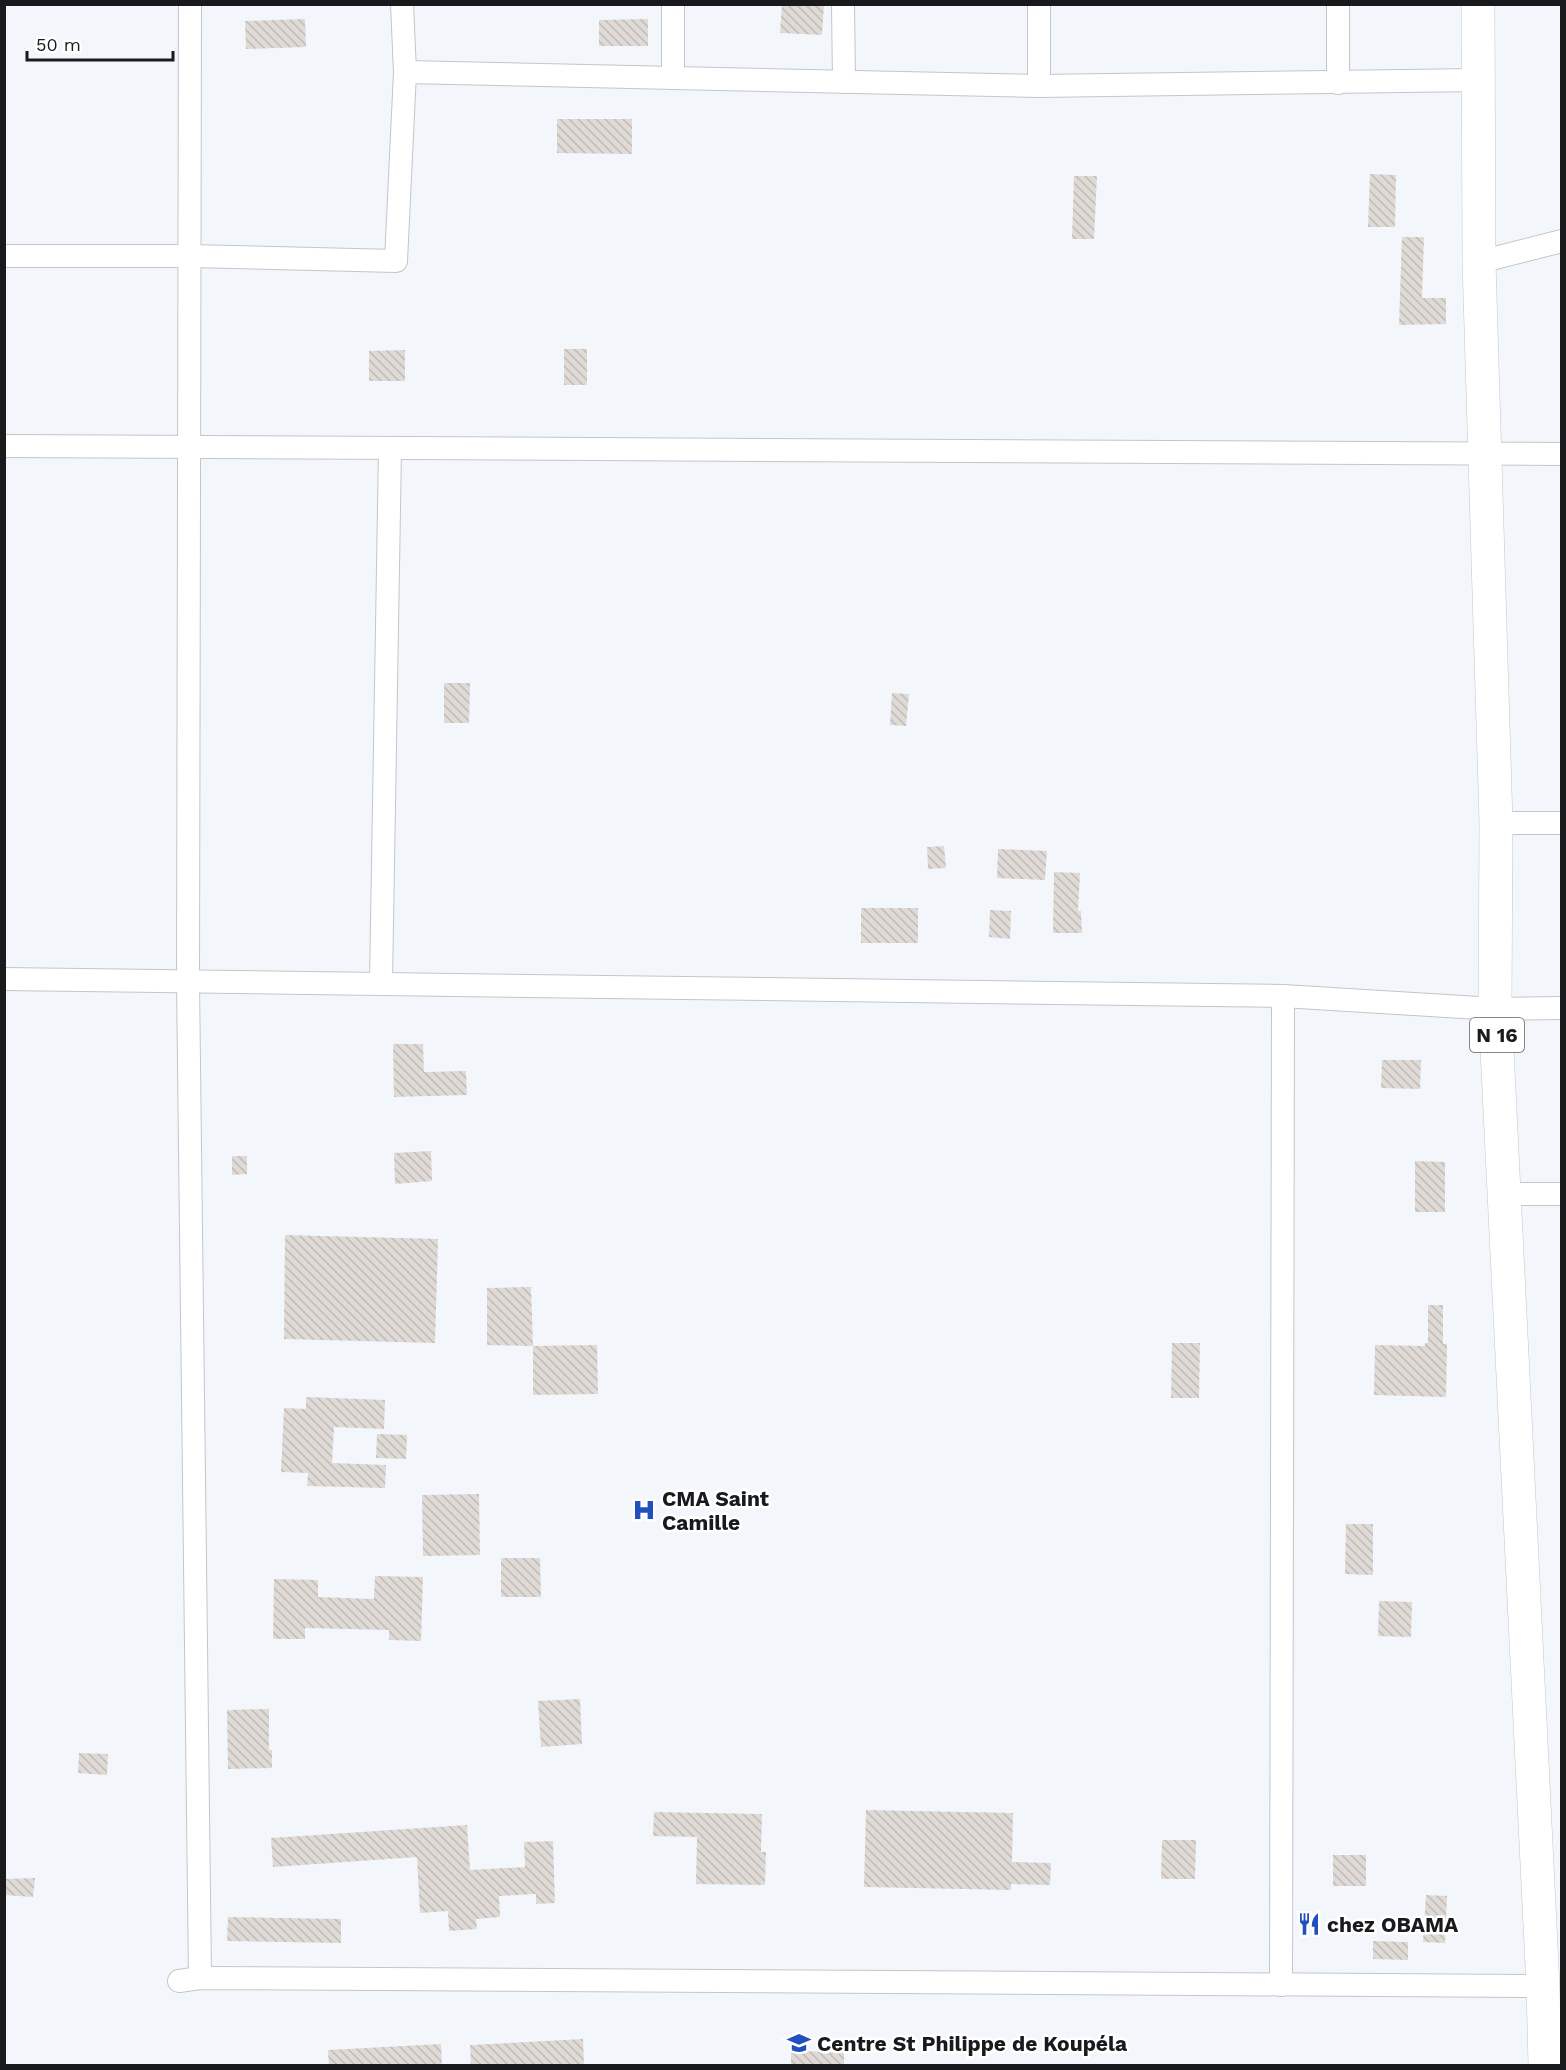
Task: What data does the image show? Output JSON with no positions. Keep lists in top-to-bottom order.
{
  "streets": {
    "highway": ["N 16"]
  },
  "places": {
    "hospital": ["CMA Saint Camille"],
    "restaurant": ["chez OBAMA"],
    "school or university": ["Centre St Philippe de Koupéla"]
  },
  "scale_bar": "50 m"
}
